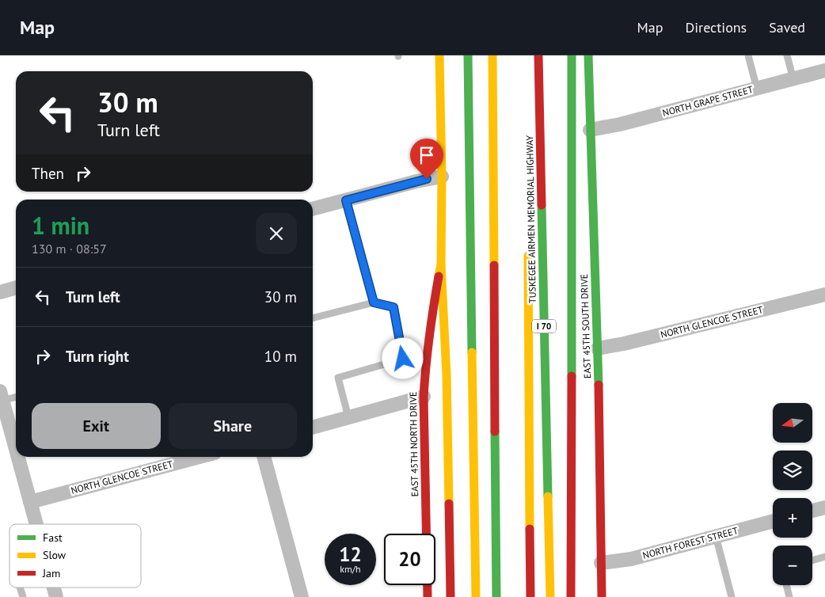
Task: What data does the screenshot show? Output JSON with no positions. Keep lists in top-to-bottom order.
{
  "streets": {
    "main road": [
      "TUSKEGEE AIRMEN MEMORIAL HIGHWAY",
      "I 70",
      "EAST 45TH SOUTH DRIVE",
      "EAST 45TH NORTH DRIVE"
    ],
    "street": ["NORTH GRAPE STREET", "NORTH GLENCOE STREET", "NORTH FOREST STREET"]
  },
  "crossings": [
    ["NORTH GRAPE STREET", "EAST 45TH SOUTH DRIVE"],
    ["NORTH GLENCOE STREET", "EAST 45TH SOUTH DRIVE"],
    ["EAST 45TH SOUTH DRIVE", "NORTH FOREST STREET"]
  ],
  "legend": ["Fast", "Slow", "Jam"],
  "north": "left",
  "page": {
    "header": "Map",
    "nav": ["Map", "Directions", "Saved"],
    "turn": ["30 m", "Turn left"],
    "then": "Then",
    "heading": ["1 min", "130 m · 08:57"],
    "list": [
      {
        "name": "Turn left",
        "value": "30 m"
      },
      {
        "name": "Turn right",
        "value": "10 m"
      }
    ],
    "buttons": ["Exit", "Share"],
    "map_buttons": ["+", "−"],
    "speed": "12 km/h",
    "limit": "20"
  }
}
